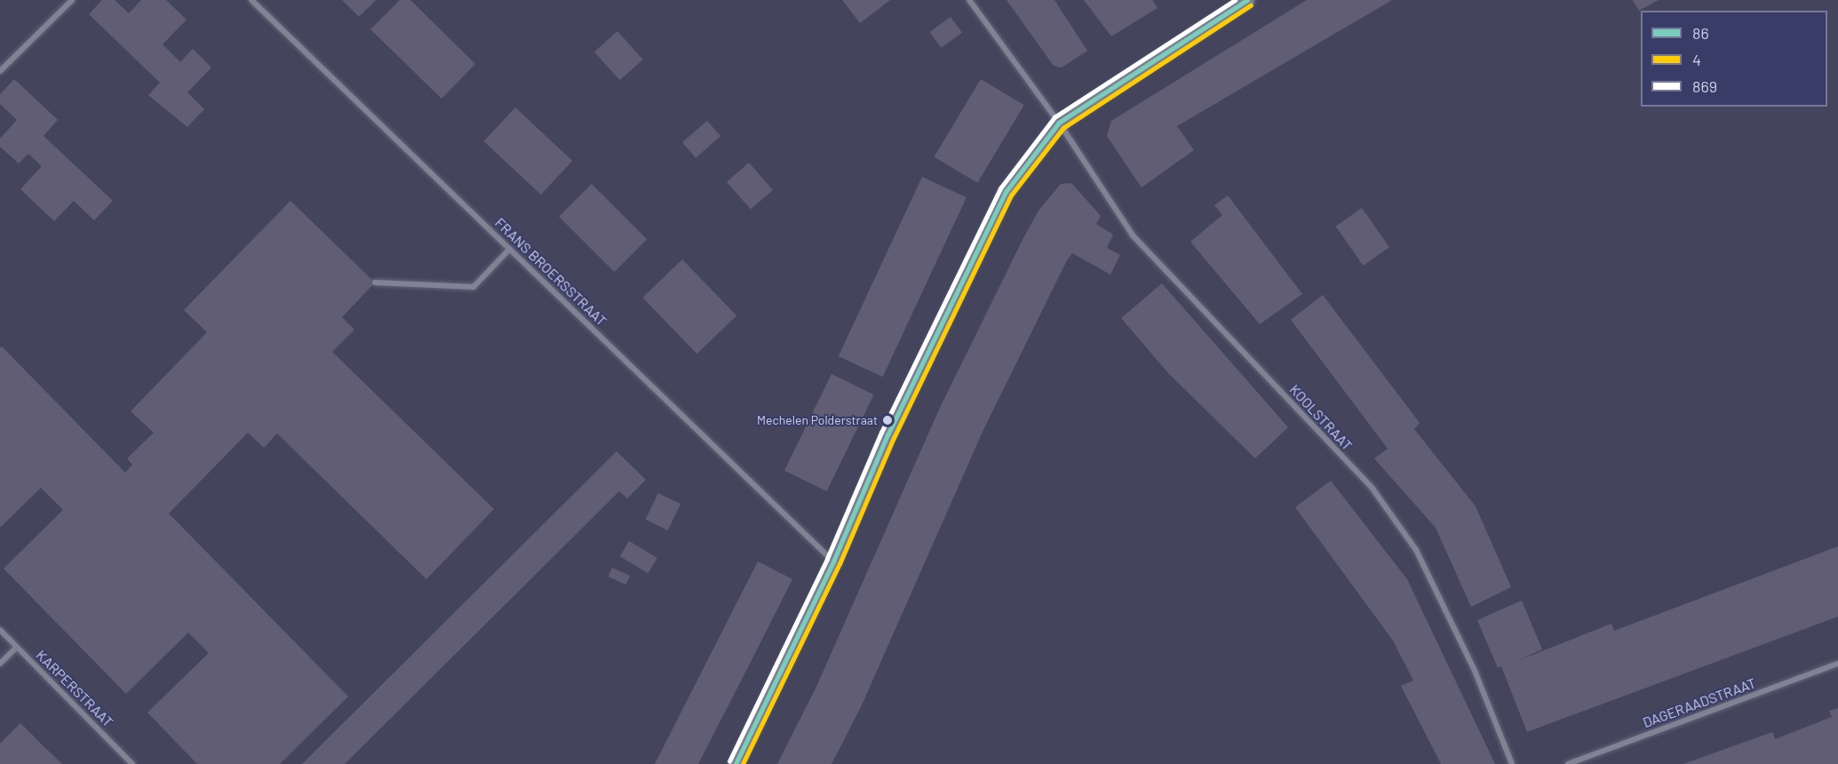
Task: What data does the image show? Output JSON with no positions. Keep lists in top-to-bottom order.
{
  "streets": {
    "street": [
      "FRANS BROERSSTRAAT",
      "KOOLSTRAAT",
      "KARPERSTRAAT",
      "DAGERAADSTRAAT"
    ]
  },
  "places": ["Mechelen Polderstraat"],
  "lines": ["transit line 86", "transit line 869", "transit line 4"],
  "legend": ["86", "4", "869"]
}
